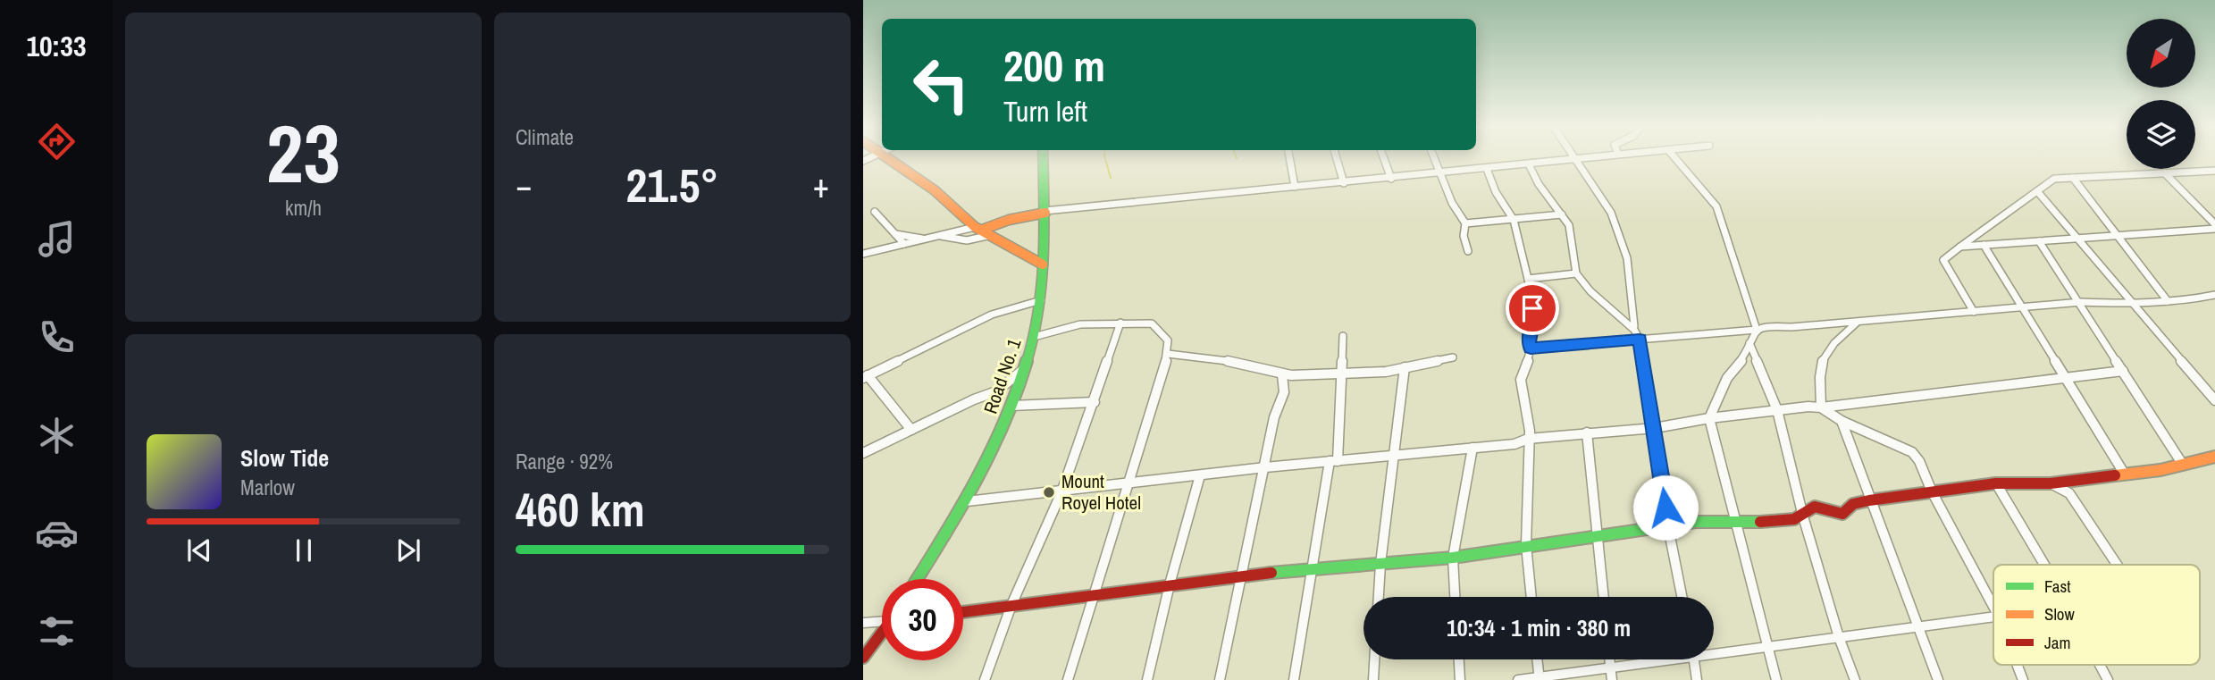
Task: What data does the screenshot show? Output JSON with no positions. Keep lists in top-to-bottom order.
{
  "streets": {
    "main road": ["Road No. 1"]
  },
  "places": ["Mount Royel Hotel"],
  "legend": ["Fast", "Slow", "Jam"],
  "north": "bottom left",
  "page": {
    "tabs": "10:33",
    "tile": [
      ["23", "km/h"],
      "Climate",
      ["Range · 92%", "460 km"]
    ],
    "turn": ["200 m", "Turn left"],
    "heat": ["−", "21.5°", "+"],
    "song": ["Slow Tide", "Marlow"],
    "limit": "30",
    "trip": "10:34 · 1 min · 380 m"
  }
}
